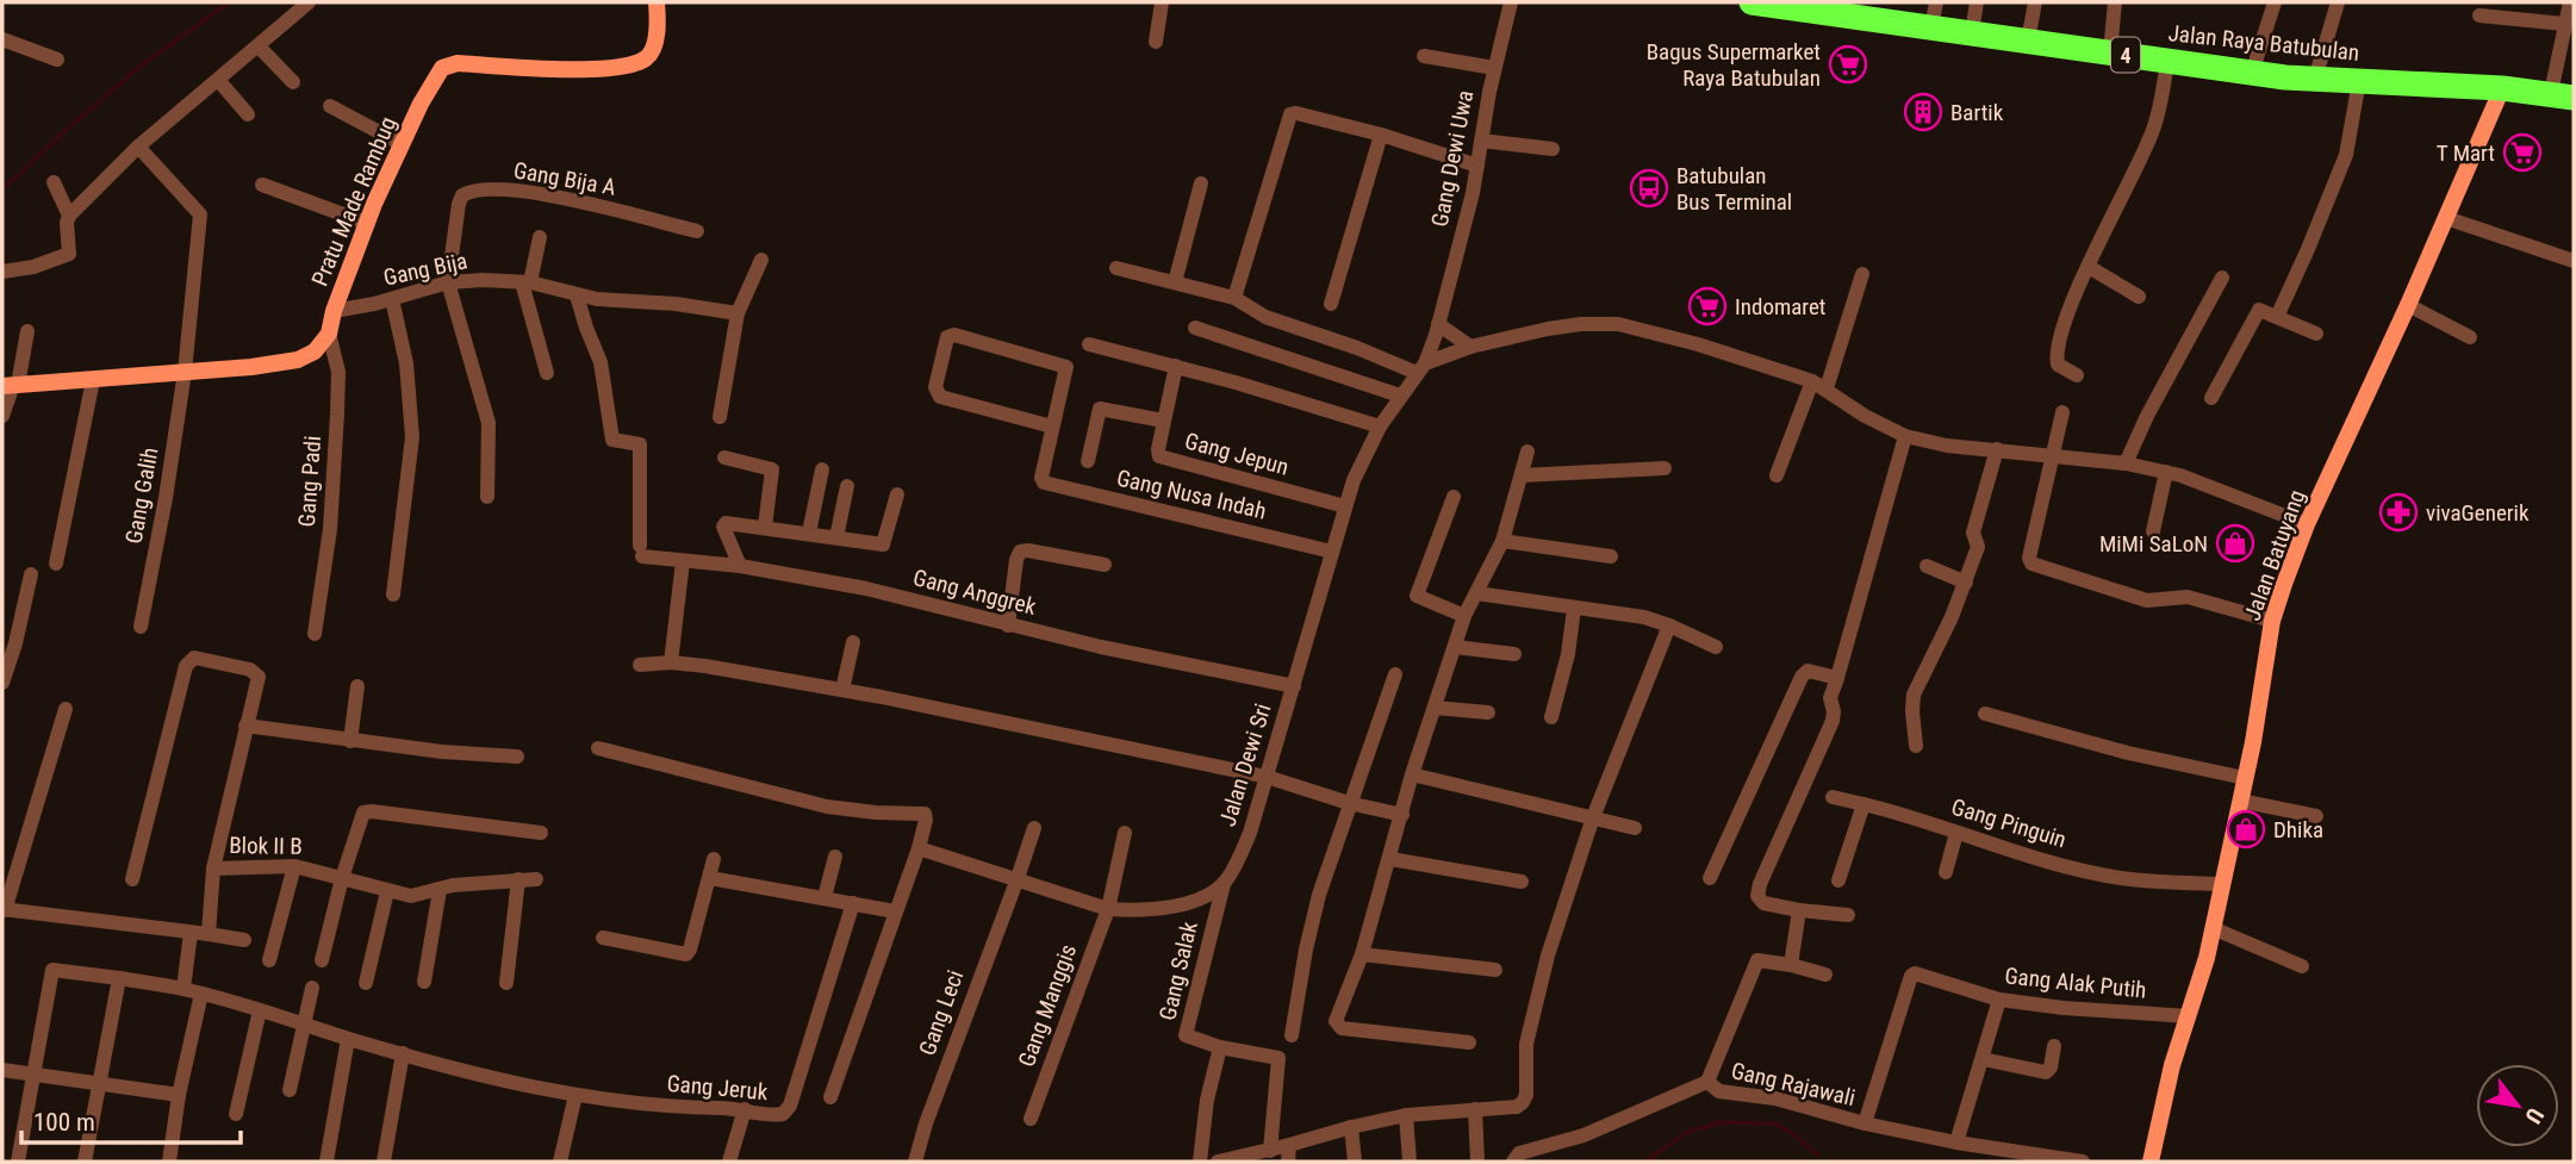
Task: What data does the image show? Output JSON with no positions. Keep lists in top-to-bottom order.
{
  "streets": {
    "highway": ["Jalan Raya Batubulan", "4"],
    "street": [
      "Gang Dewi Uwa",
      "Gang Bija A",
      "Pratu Made Rambug",
      "Gang Bija",
      "Gang Jepun",
      "Gang Padi",
      "Gang Nusa Indah",
      "Gang Galih",
      "Jalan Batuyang",
      "Gang Anggrek",
      "Jalan Dewi Sri",
      "Gang Pinguin",
      "Blok II B",
      "Gang Salak",
      "Gang Alak Putih",
      "Gang Manggis",
      "Gang Leci",
      "Gang Rajawali",
      "Gang Jeruk"
    ]
  },
  "crossings": [
    ["Jalan Raya Batubulan", "Jalan Batuyang"],
    ["Gang Dewi Uwa", "Jalan Dewi Sri"],
    ["Gang Bija A", "Gang Bija"],
    ["Pratu Made Rambug", "Gang Bija"],
    ["Pratu Made Rambug", "Gang Padi"],
    ["Gang Bija", "Gang Anggrek"],
    ["Gang Jepun", "Jalan Dewi Sri"],
    ["Gang Nusa Indah", "Jalan Dewi Sri"],
    ["Jalan Batuyang", "Gang Pinguin"],
    ["Jalan Batuyang", "Gang Alak Putih"],
    ["Gang Anggrek", "Jalan Dewi Sri"],
    ["Jalan Dewi Sri", "Gang Salak"],
    ["Gang Alak Putih", "Gang Rajawali"]
  ],
  "places": {
    "supermarket": ["Bagus Supermarket Raya Batubulan", "T Mart", "Indomaret"],
    "building": ["Bartik"],
    "bus stop": ["Batubulan Bus Terminal"],
    "pharmacy": ["vivaGenerik"],
    "shop": ["MiMi SaLoN", "Dhika"]
  },
  "scale_bar": "100 m",
  "north": "bottom right"
}
